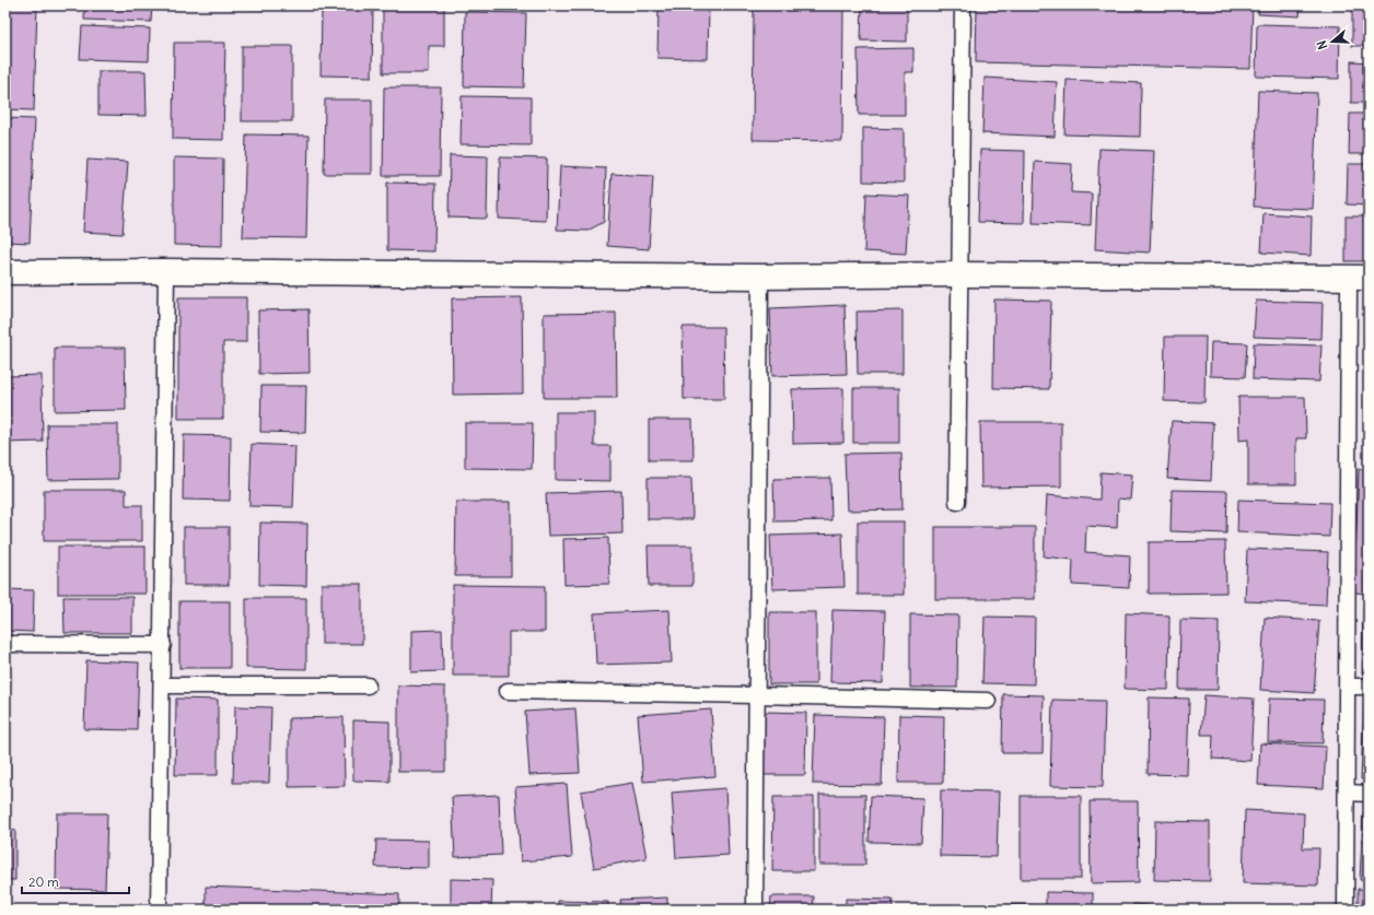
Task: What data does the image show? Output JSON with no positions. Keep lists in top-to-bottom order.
{
  "scale_bar": "20 m",
  "north": "left"
}
